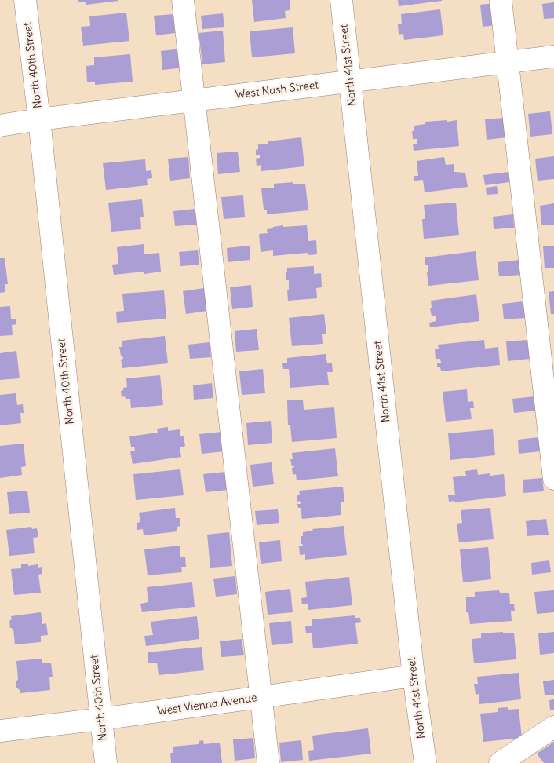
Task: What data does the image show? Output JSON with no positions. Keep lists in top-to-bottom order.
{
  "streets": {
    "street": [
      "North 40th Street",
      "North 41st Street",
      "West Nash Street",
      "West Vienna Avenue"
    ]
  },
  "crossings": [
    ["North 40th Street", "West Nash Street"],
    ["North 40th Street", "West Vienna Avenue"],
    ["North 41st Street", "West Nash Street"],
    ["North 41st Street", "West Vienna Avenue"]
  ]
}
